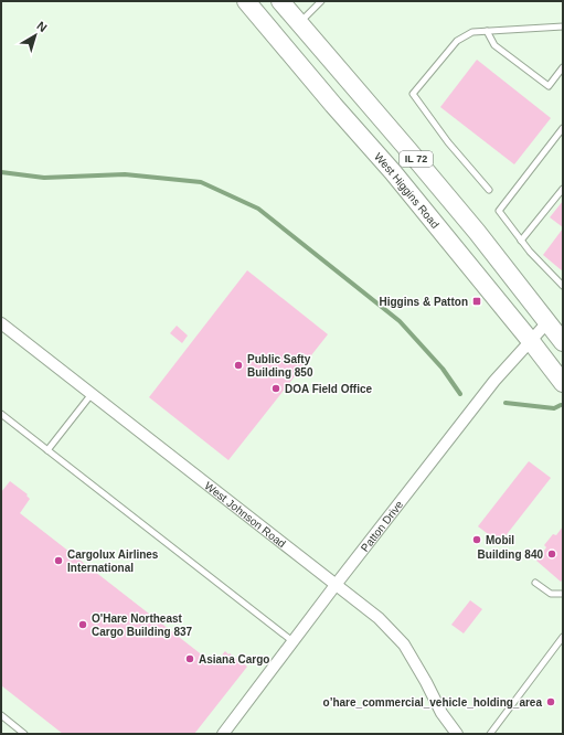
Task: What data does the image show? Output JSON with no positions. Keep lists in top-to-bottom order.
{
  "streets": {
    "main road": ["IL 72", "West Higgins Road"],
    "street": ["West Johnson Road", "Patton Drive"]
  },
  "crossings": [
    ["IL 72", "Patton Drive"],
    ["West Higgins Road", "Patton Drive"],
    ["West Johnson Road", "Patton Drive"]
  ],
  "places": {
    "transit": ["Higgins & Patton"],
    "other": [
      "Public Safty Building 850",
      "DOA Field Office",
      "Mobil",
      "Building 840",
      "Cargolux Airlines International",
      "O'Hare Northeast Cargo Building 837",
      "Asiana Cargo",
      "o’hare_commercial_vehicle_holding_area"
    ]
  },
  "north": "top right"
}
